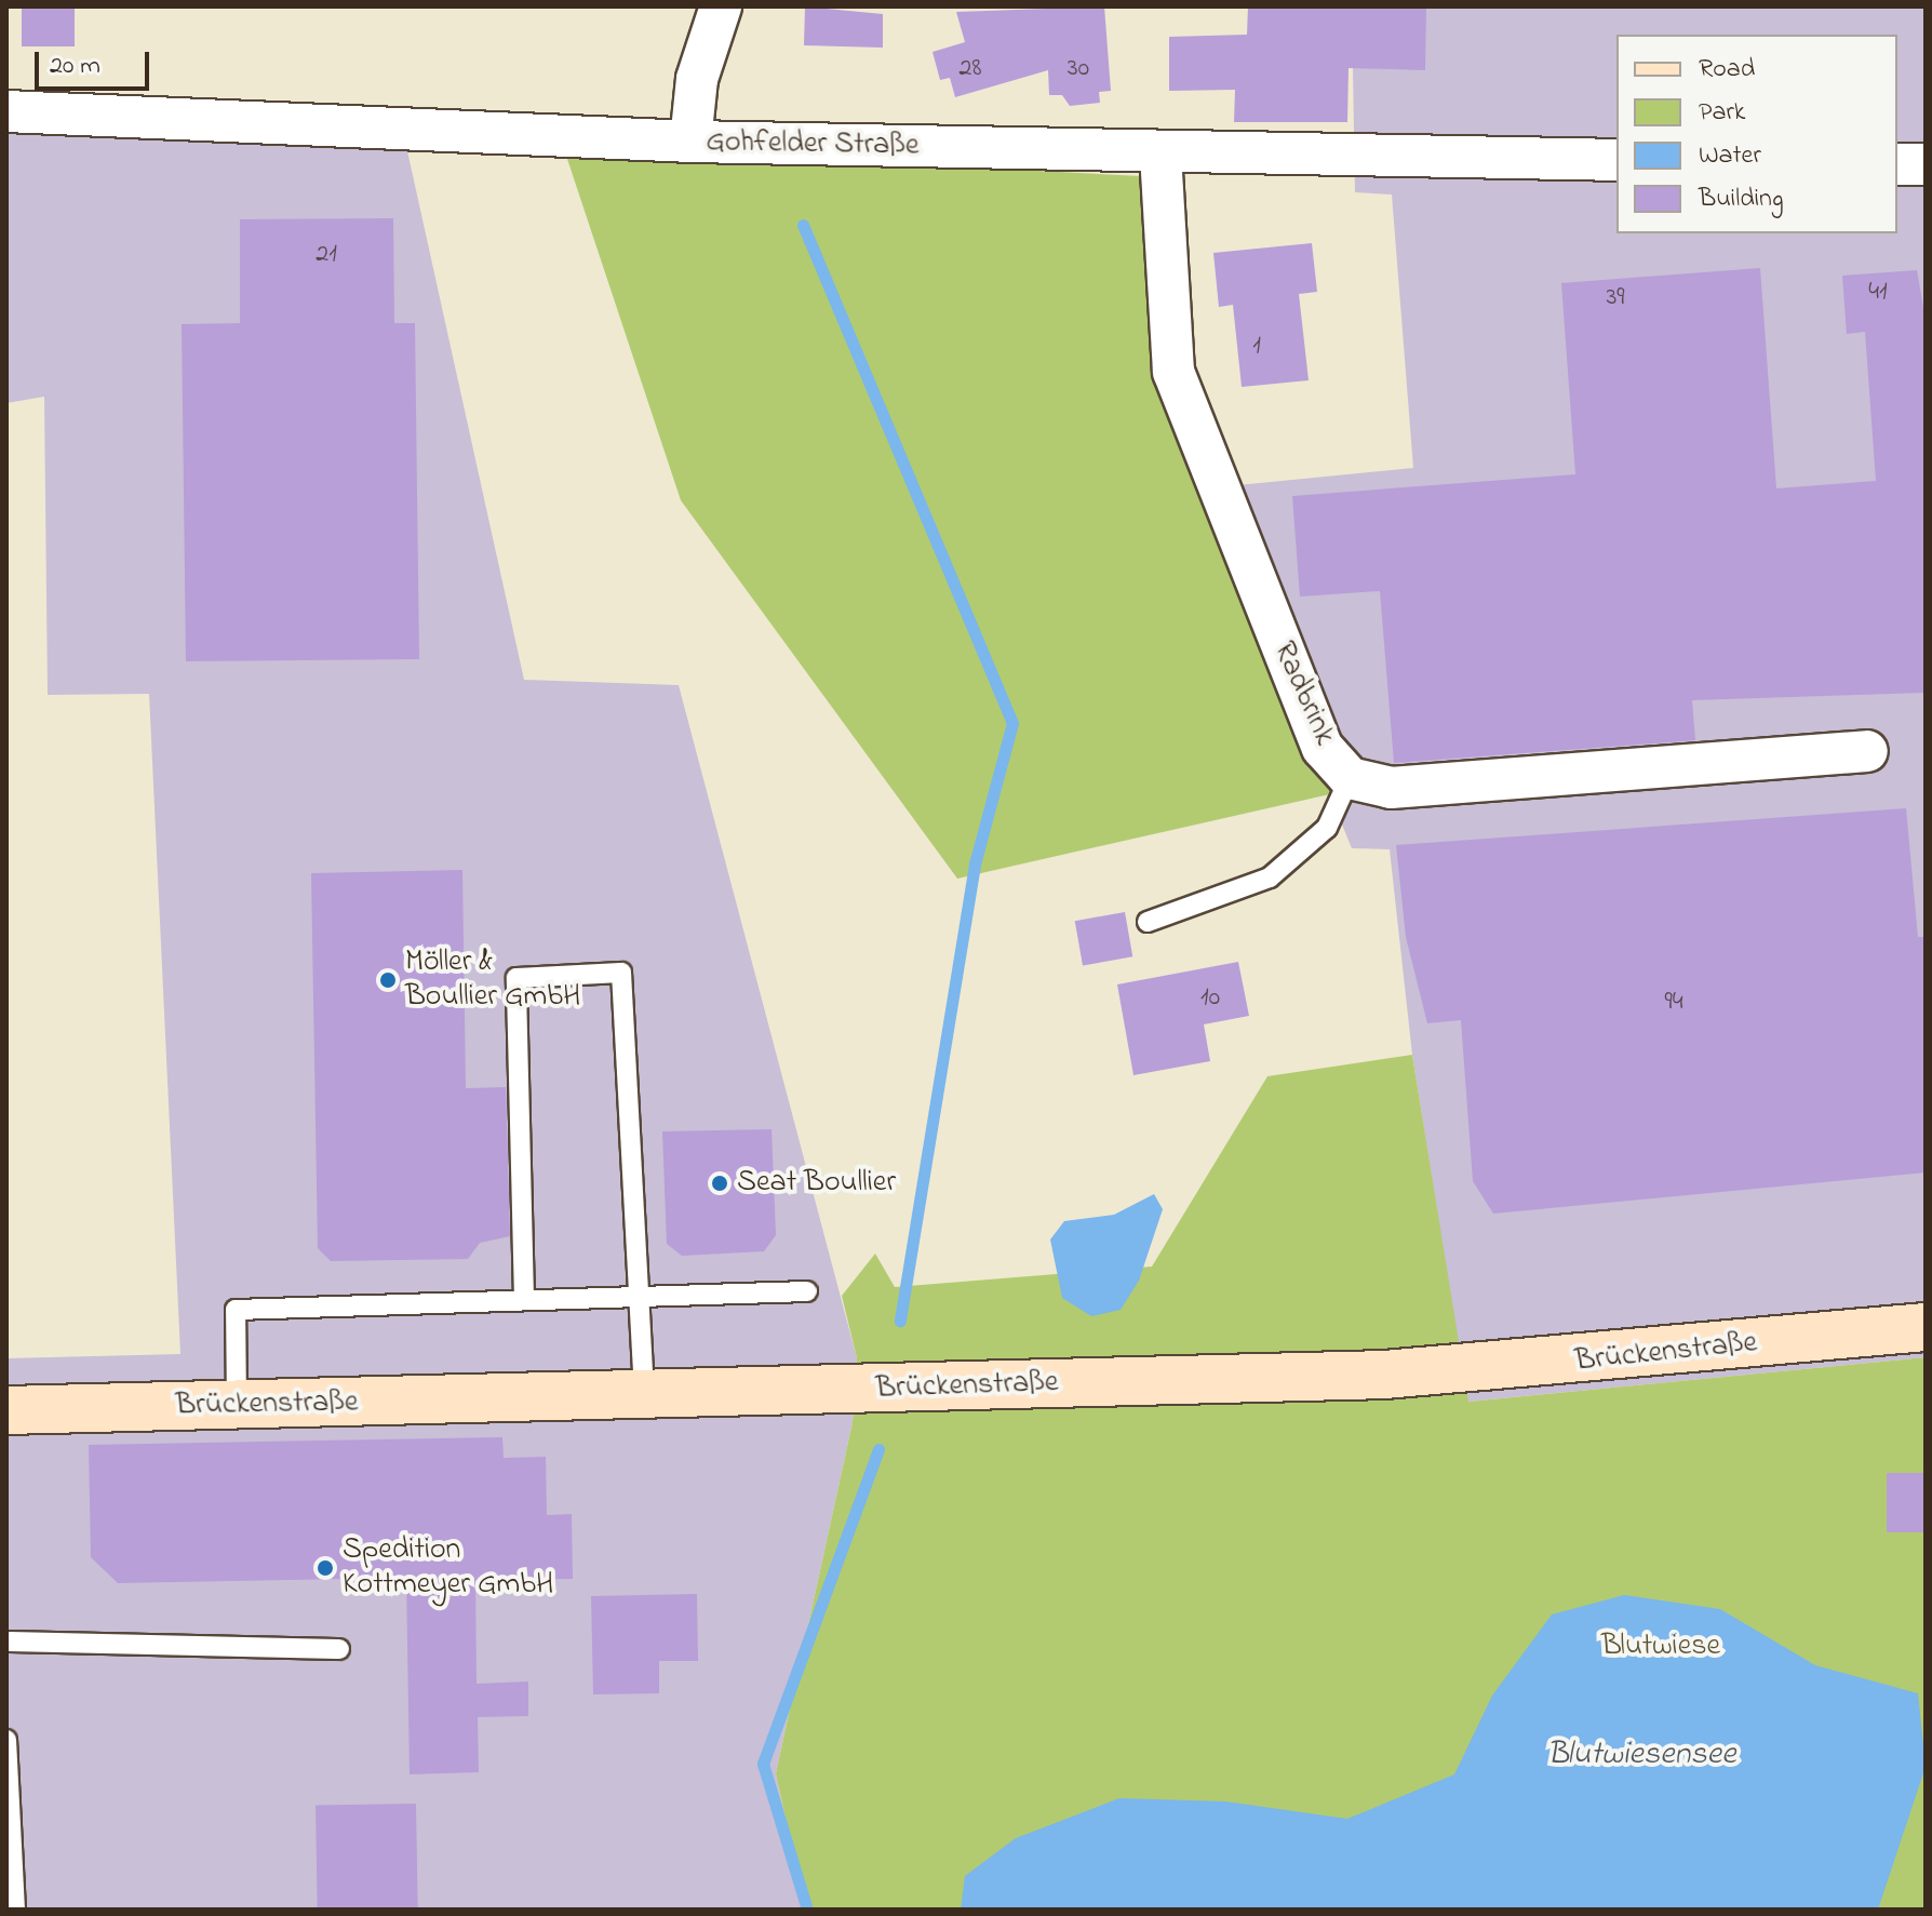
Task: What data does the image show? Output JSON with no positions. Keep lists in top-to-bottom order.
{
  "streets": {
    "main road": ["Brückenstraße"],
    "street": ["Gohfelder Straße", "Radbrink"]
  },
  "crossings": [
    ["Gohfelder Straße", "Radbrink"]
  ],
  "water": ["Blutwiesensee"],
  "parks": ["Blutwiese"],
  "places": ["Möller & Boullier GmbH", "Seat Boullier", "Spedition Kottmeyer GmbH"],
  "house_numbers": [
    "28",
    "30",
    "21",
    "41",
    "39",
    "1",
    "10",
    "94"
  ],
  "legend": [
    "Road",
    "Park",
    "Water",
    "Building"
  ],
  "scale_bar": "20 m"
}
